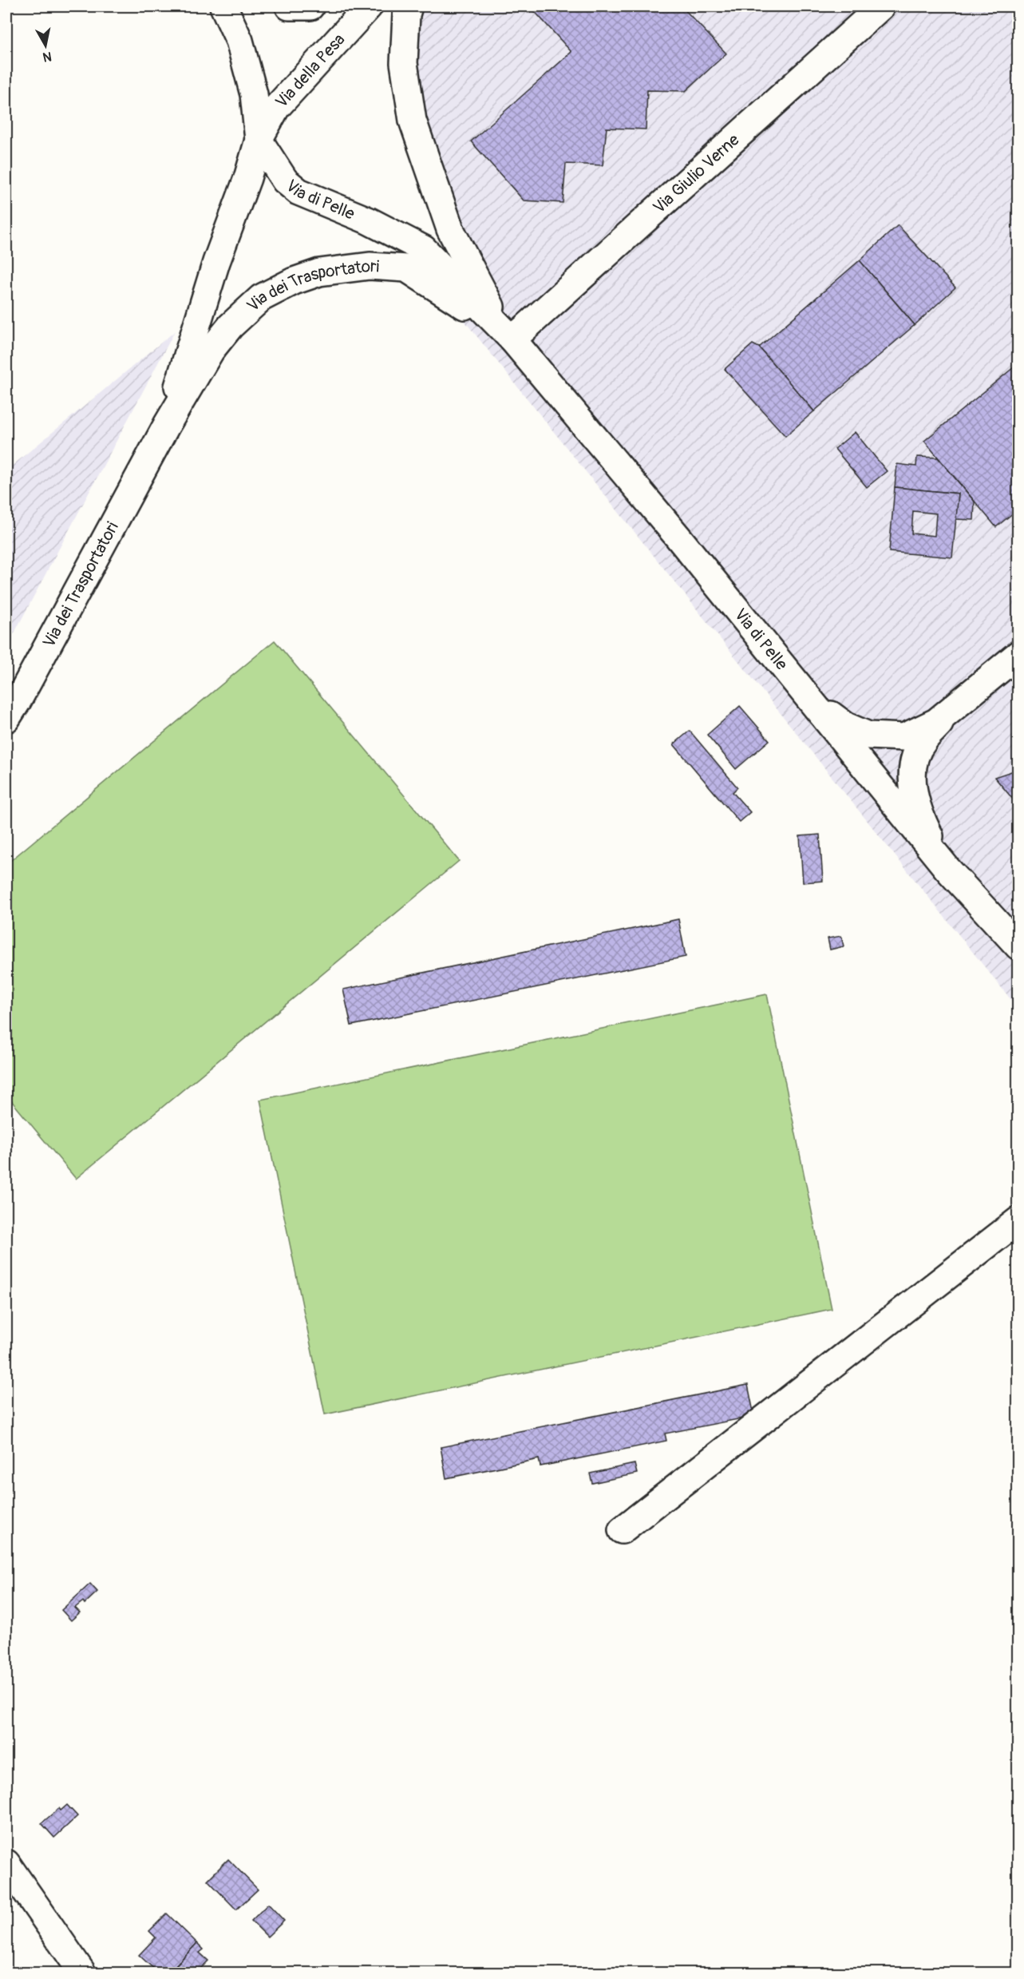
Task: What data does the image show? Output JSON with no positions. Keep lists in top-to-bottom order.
{
  "streets": {
    "street": [
      "Via della Pesa",
      "Via Giulio Verne",
      "Via di Pelle",
      "Via dei Trasportatori"
    ]
  },
  "crossings": [
    ["Via della Pesa", "Via di Pelle"],
    ["Via della Pesa", "Via dei Trasportatori"],
    ["Via Giulio Verne", "Via di Pelle"],
    ["Via Giulio Verne", "Via dei Trasportatori"],
    ["Via di Pelle", "Via dei Trasportatori"]
  ],
  "north": "bottom"
}
